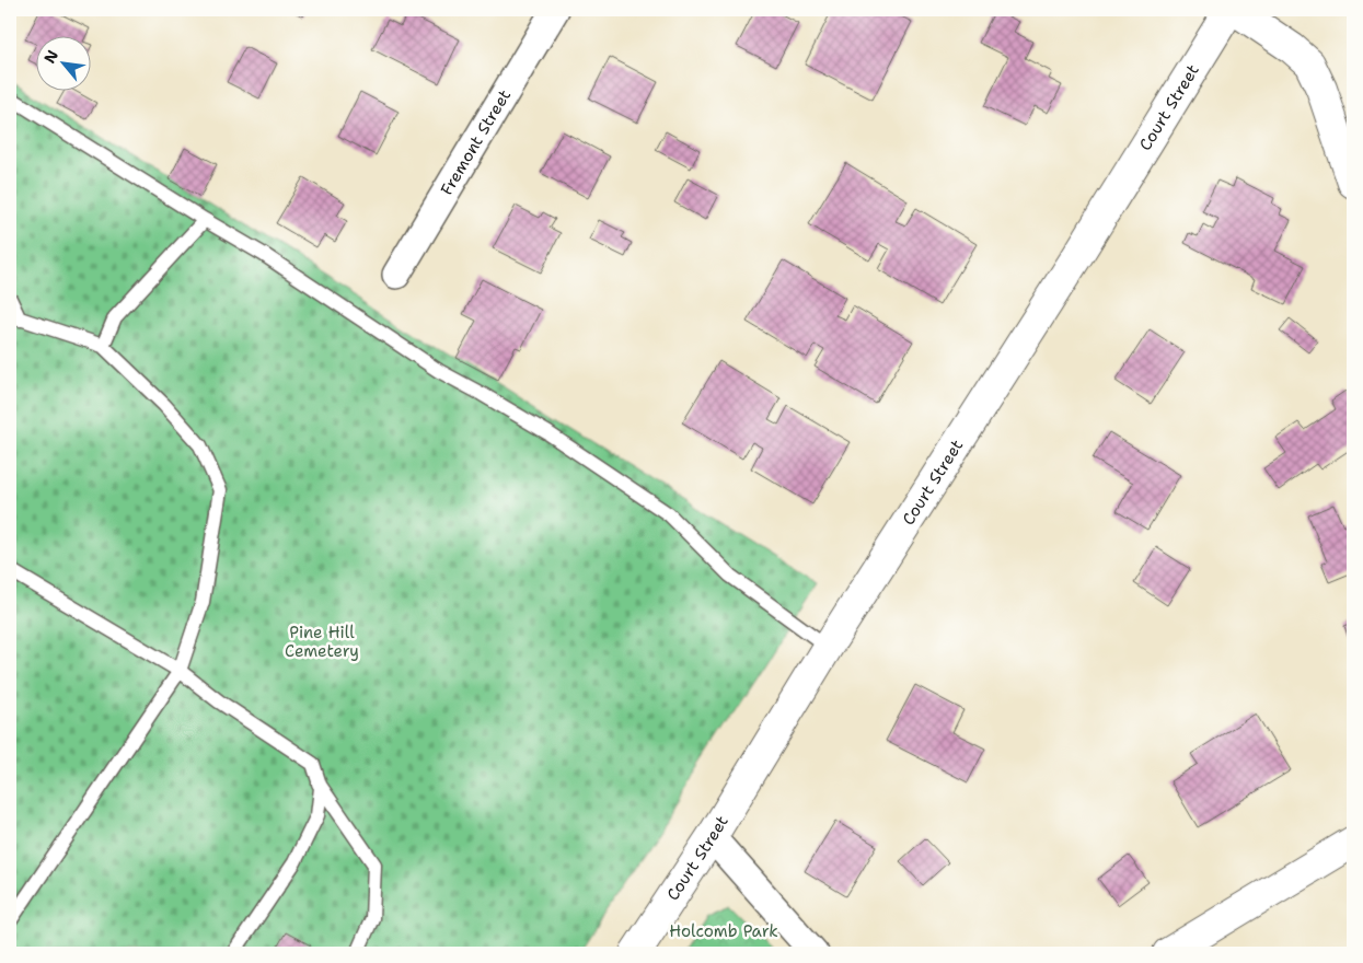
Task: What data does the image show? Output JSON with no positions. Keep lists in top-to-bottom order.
{
  "streets": {
    "main road": ["Court Street"],
    "street": ["Fremont Street"]
  },
  "parks": ["Pine Hill Cemetery", "Holcomb Park"],
  "north": "top left"
}
